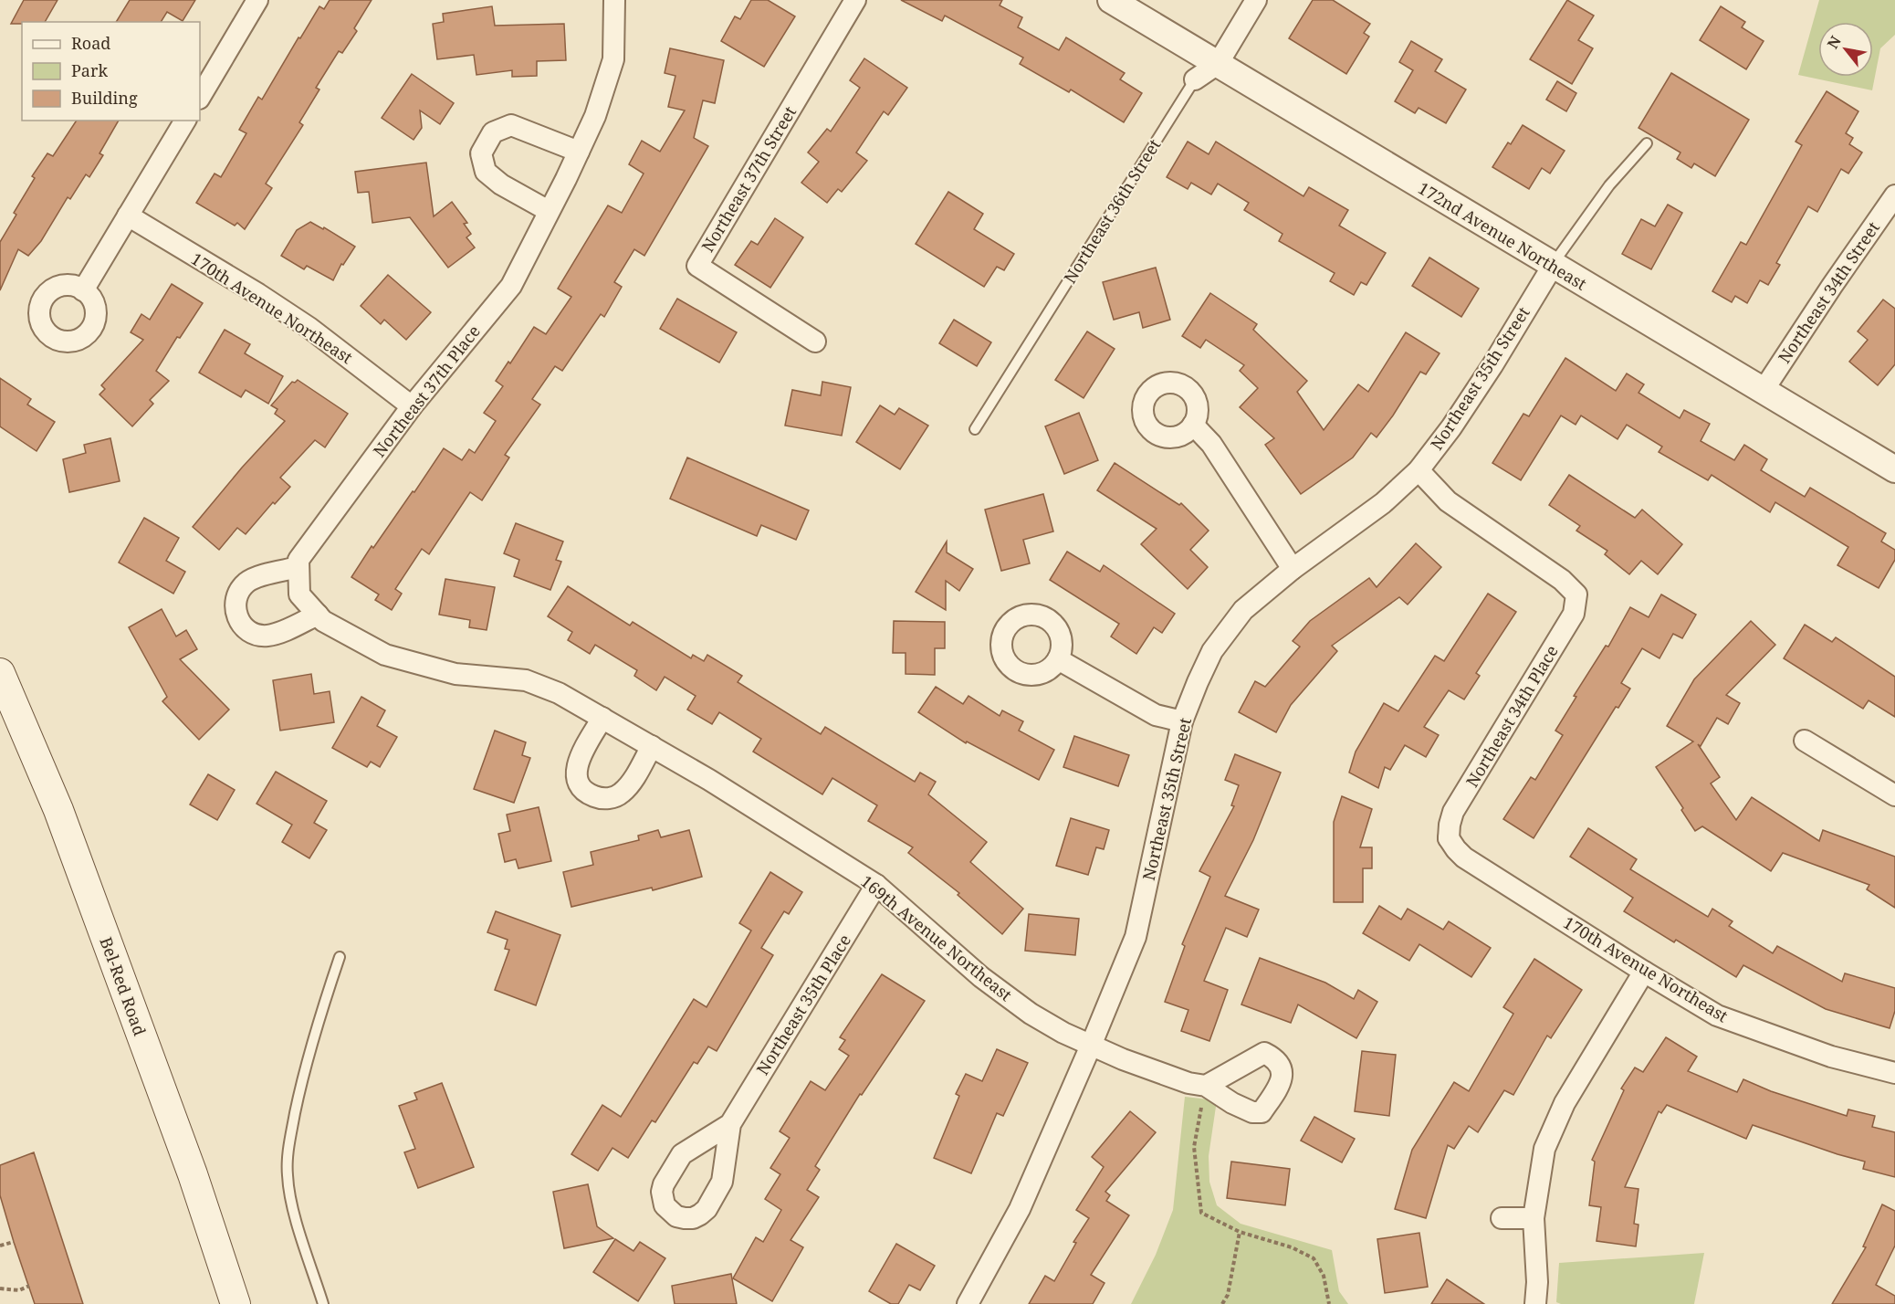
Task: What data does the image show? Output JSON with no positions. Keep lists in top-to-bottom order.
{
  "streets": {
    "main road": ["Bel-Red Road"],
    "street": [
      "Northeast 37th Street",
      "Northeast 36th Street",
      "172nd Avenue Northeast",
      "Northeast 34th Street",
      "170th Avenue Northeast",
      "Northeast 35th Street",
      "Northeast 37th Place",
      "Northeast 34th Place",
      "169th Avenue Northeast",
      "Northeast 35th Place"
    ]
  },
  "crossings": [
    ["Northeast 36th Street", "172nd Avenue Northeast"],
    ["172nd Avenue Northeast", "Northeast 34th Street"],
    ["172nd Avenue Northeast", "Northeast 35th Street"],
    ["170th Avenue Northeast", "Northeast 37th Place"],
    ["170th Avenue Northeast", "Northeast 34th Place"],
    ["Northeast 35th Street", "Northeast 34th Place"],
    ["Northeast 35th Street", "169th Avenue Northeast"],
    ["Northeast 37th Place", "169th Avenue Northeast"],
    ["169th Avenue Northeast", "Northeast 35th Place"]
  ],
  "legend": ["Road", "Park", "Building"],
  "north": "top left"
}
